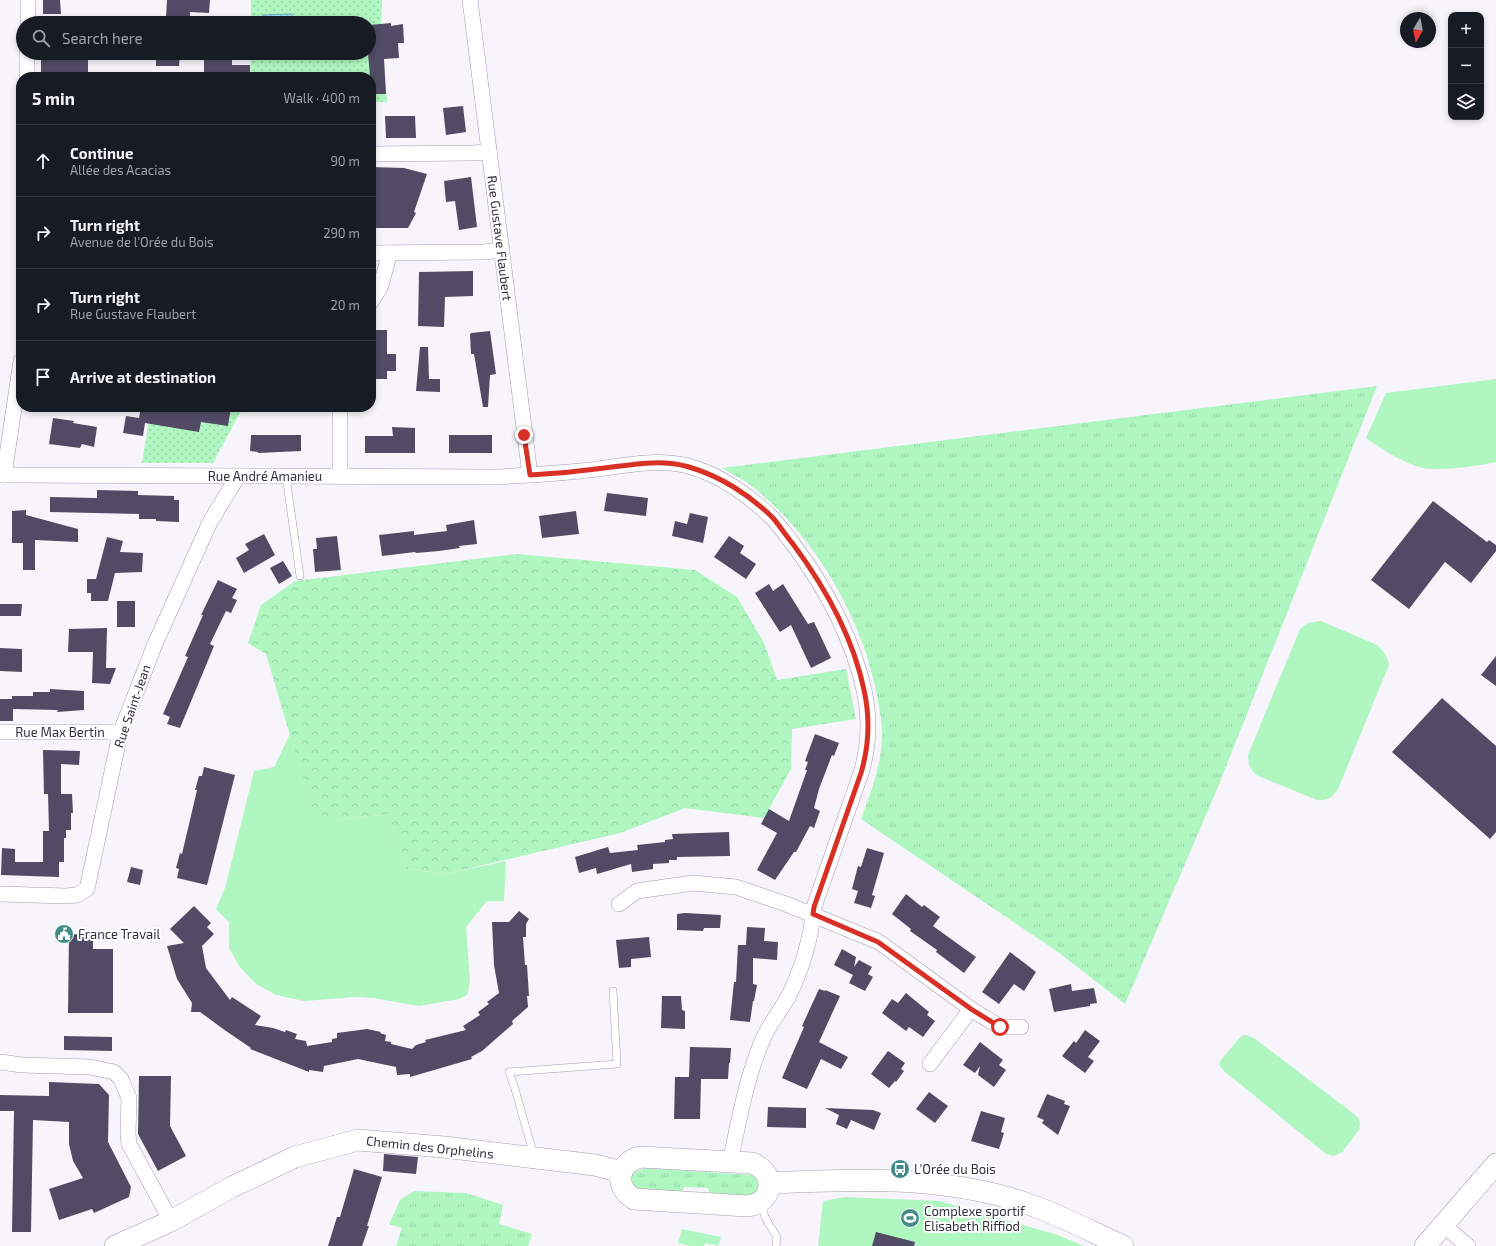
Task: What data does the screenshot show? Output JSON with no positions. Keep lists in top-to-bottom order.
{
  "streets": {
    "street": [
      "Rue Gustave Flaubert",
      "Rue André Amanieu",
      "Rue Saint-Jean",
      "Rue Max Bertin",
      "Chemin des Orphelins"
    ]
  },
  "crossings": [
    ["Rue Gustave Flaubert", "Rue André Amanieu"],
    ["Rue André Amanieu", "Rue Saint-Jean"],
    ["Rue Saint-Jean", "Rue Max Bertin"]
  ],
  "places": {
    "public building": ["France Travail"],
    "bus stop": ["L'Orée du Bois"],
    "sports": ["Complexe sportif Elisabeth Riffiod"]
  },
  "north": "bottom",
  "page": {
    "map_buttons": ["+", "−"],
    "search": "Search here",
    "heading": ["5 min", "Walk · 400 m"],
    "list": [
      ["Continue", "Allée des Acacias", "90 m"],
      ["Turn right", "Avenue de l'Orée du Bois", "290 m"],
      ["Turn right", "Rue Gustave Flaubert", "20 m"],
      "Arrive at destination"
    ]
  }
}
